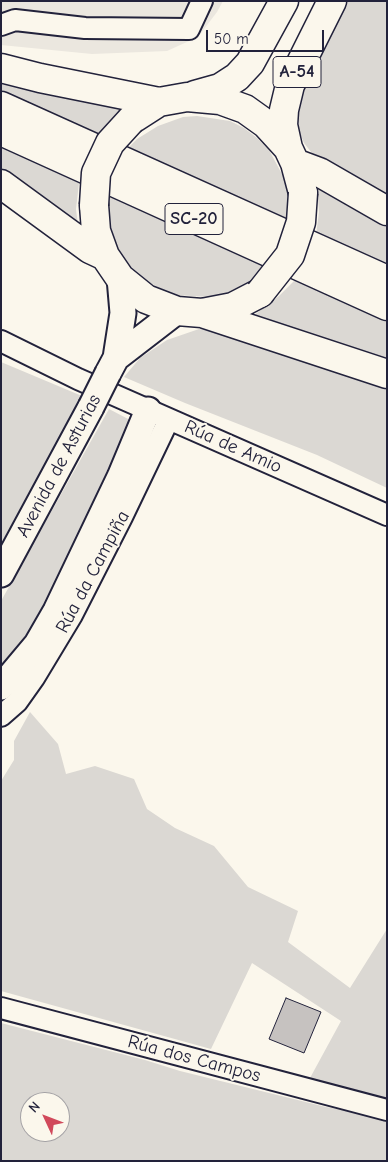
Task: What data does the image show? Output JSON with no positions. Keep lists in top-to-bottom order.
{
  "streets": {
    "highway": ["A-54", "SC-20"],
    "main road": ["Avenida de Asturias"],
    "street": ["Rúa de Amio", "Rúa da Campiña", "Rúa dos Campos"]
  },
  "crossings": [
    ["Rúa de Amio", "Rúa da Campiña"]
  ],
  "scale_bar": "50 m",
  "north": "top left"
}
